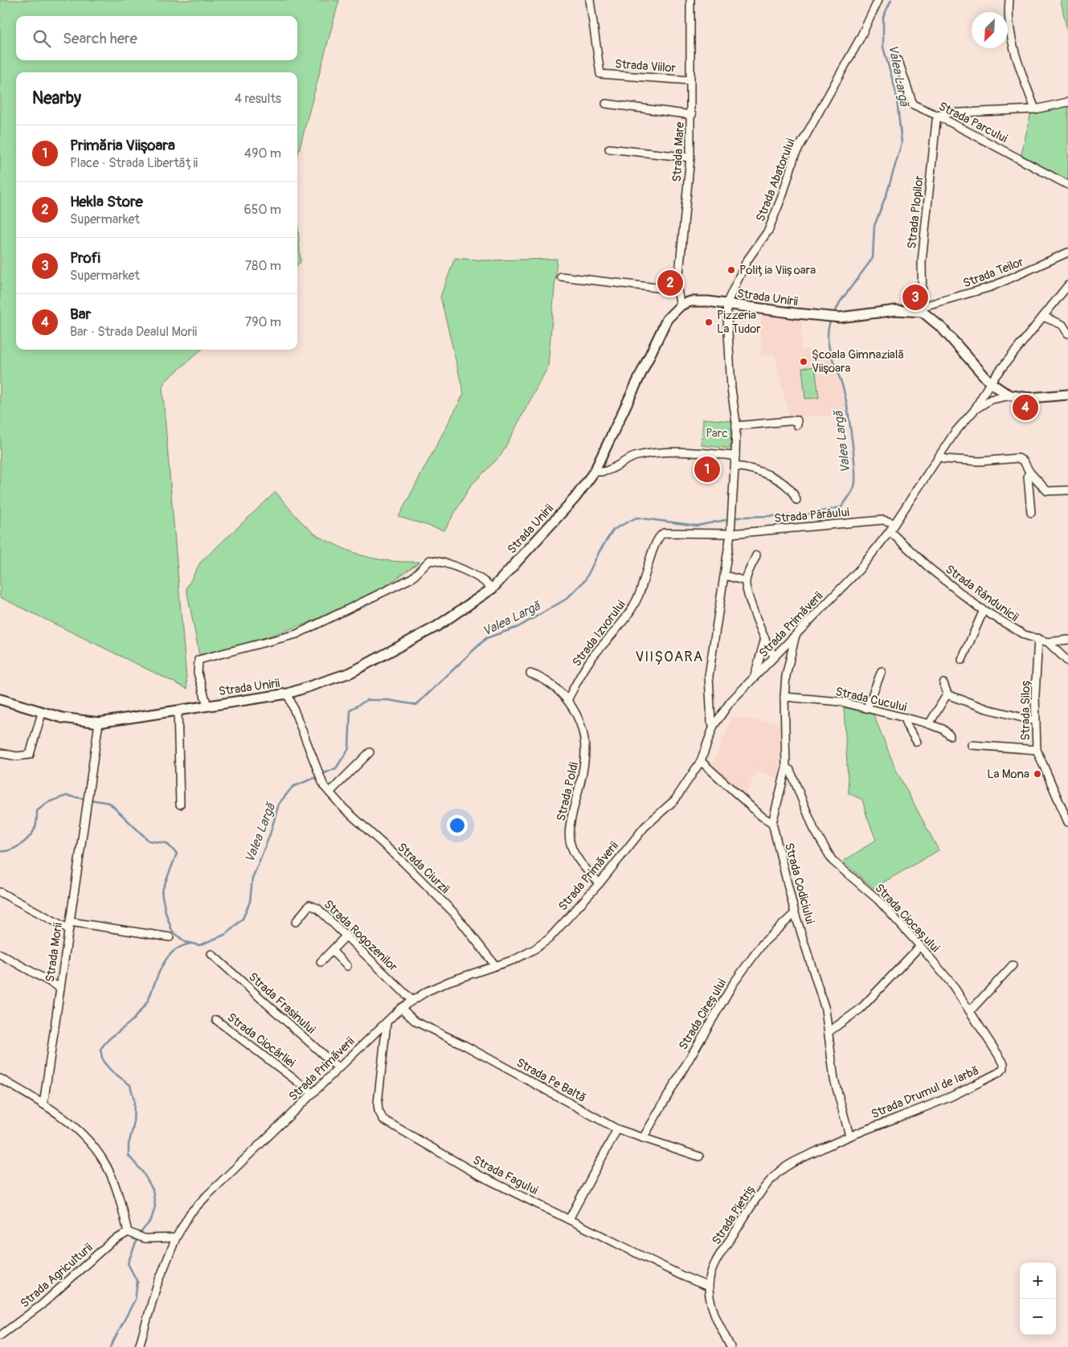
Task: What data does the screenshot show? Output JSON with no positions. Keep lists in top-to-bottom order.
{
  "streets": {
    "main road": ["Strada Unirii"],
    "street": [
      "Strada Viilor",
      "Strada Parcului",
      "Strada Mare",
      "Strada Abatorului",
      "Strada Plopilor",
      "Strada Teilor",
      "Strada Pârâului",
      "Strada Rândunicii",
      "Strada Primăverii",
      "Strada Izvorului",
      "Strada Cucului",
      "Strada Siloș",
      "Strada Poldi",
      "Strada Ciurzii",
      "Strada Codiciului",
      "Strada Ciocașului",
      "Strada Rogozenilor",
      "Strada Morii",
      "Strada Frasinului",
      "Strada Cireșului",
      "Strada Ciocârliei",
      "Strada Pe Baltă",
      "Strada Drumul de Iarbă",
      "Strada Fagului",
      "Strada Pietriș",
      "Strada Agriculturii"
    ]
  },
  "crossings": [
    ["Strada Viilor", "Strada Mare"],
    ["Strada Parcului", "Strada Plopilor"],
    ["Strada Mare", "Strada Unirii"],
    ["Strada Abatorului", "Strada Unirii"],
    ["Strada Plopilor", "Strada Teilor"],
    ["Strada Plopilor", "Strada Unirii"],
    ["Strada Teilor", "Strada Unirii"],
    ["Strada Unirii", "Strada Ciurzii"],
    ["Strada Unirii", "Strada Morii"],
    ["Strada Pârâului", "Strada Primăverii"],
    ["Strada Pârâului", "Strada Izvorului"],
    ["Strada Rândunicii", "Strada Primăverii"],
    ["Strada Rândunicii", "Strada Siloș"],
    ["Strada Primăverii", "Strada Poldi"],
    ["Strada Primăverii", "Strada Ciurzii"],
    ["Strada Primăverii", "Strada Codiciului"],
    ["Strada Primăverii", "Strada Rogozenilor"],
    ["Strada Primăverii", "Strada Frasinului"],
    ["Strada Primăverii", "Strada Ciocârliei"],
    ["Strada Primăverii", "Strada Pe Baltă"],
    ["Strada Primăverii", "Strada Fagului"],
    ["Strada Izvorului", "Strada Poldi"],
    ["Strada Cucului", "Strada Codiciului"],
    ["Strada Codiciului", "Strada Ciocașului"],
    ["Strada Codiciului", "Strada Cireșului"],
    ["Strada Codiciului", "Strada Drumul de Iarbă"],
    ["Strada Codiciului", "Strada Pietriș"],
    ["Strada Ciocașului", "Strada Drumul de Iarbă"],
    ["Strada Cireșului", "Strada Pe Baltă"],
    ["Strada Drumul de Iarbă", "Strada Pietriș"],
    ["Strada Fagului", "Strada Pietriș"]
  ],
  "districts": ["VIIȘOARA"],
  "water": ["Valea Largă"],
  "parks": ["Parc"],
  "places": [
    "Poliția Viișoara",
    "Pizzeria La Tudor",
    "Şcoala Gimnazială Viişoara",
    "La Mona"
  ],
  "north": "bottom left",
  "page": {
    "search": "Search here",
    "heading": ["Nearby", "4 results"],
    "list": [
      {
        "mark": "1",
        "name": "Primăria Viişoara",
        "note": "Place · Strada Libertății",
        "value": "490 m"
      },
      {
        "mark": "2",
        "name": "Hekla Store",
        "note": "Supermarket",
        "value": "650 m"
      },
      {
        "mark": "3",
        "name": "Profi",
        "note": "Supermarket",
        "value": "780 m"
      },
      {
        "mark": "4",
        "name": "Bar",
        "note": "Bar · Strada Dealul Morii",
        "value": "790 m"
      }
    ],
    "pins": [
      "2",
      "3",
      "4",
      "1"
    ],
    "map_buttons": ["+", "−"]
  }
}
